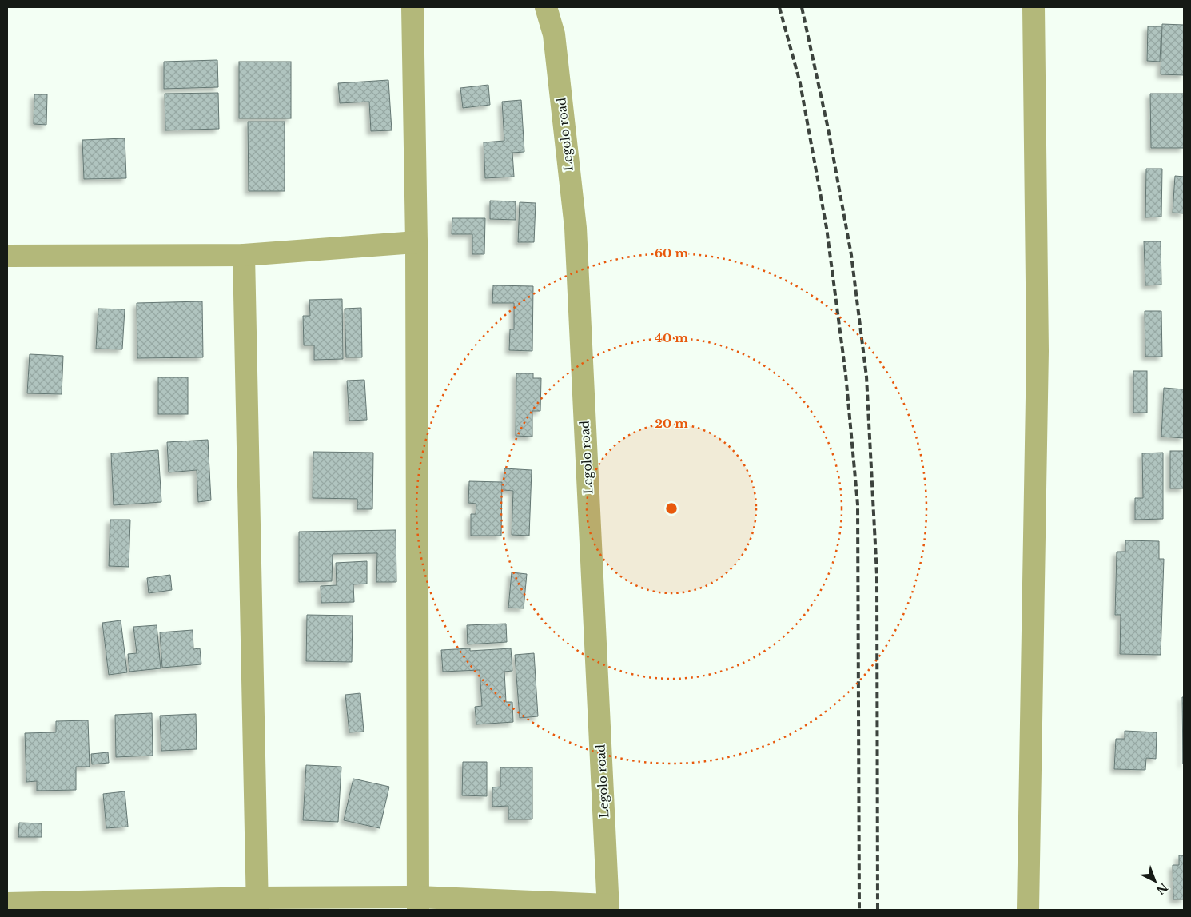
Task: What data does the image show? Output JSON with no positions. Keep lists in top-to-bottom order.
{
  "streets": {
    "street": ["Legolo road"]
  },
  "north": "bottom right",
  "rings": ["60 m", "40 m", "20 m"]
}
